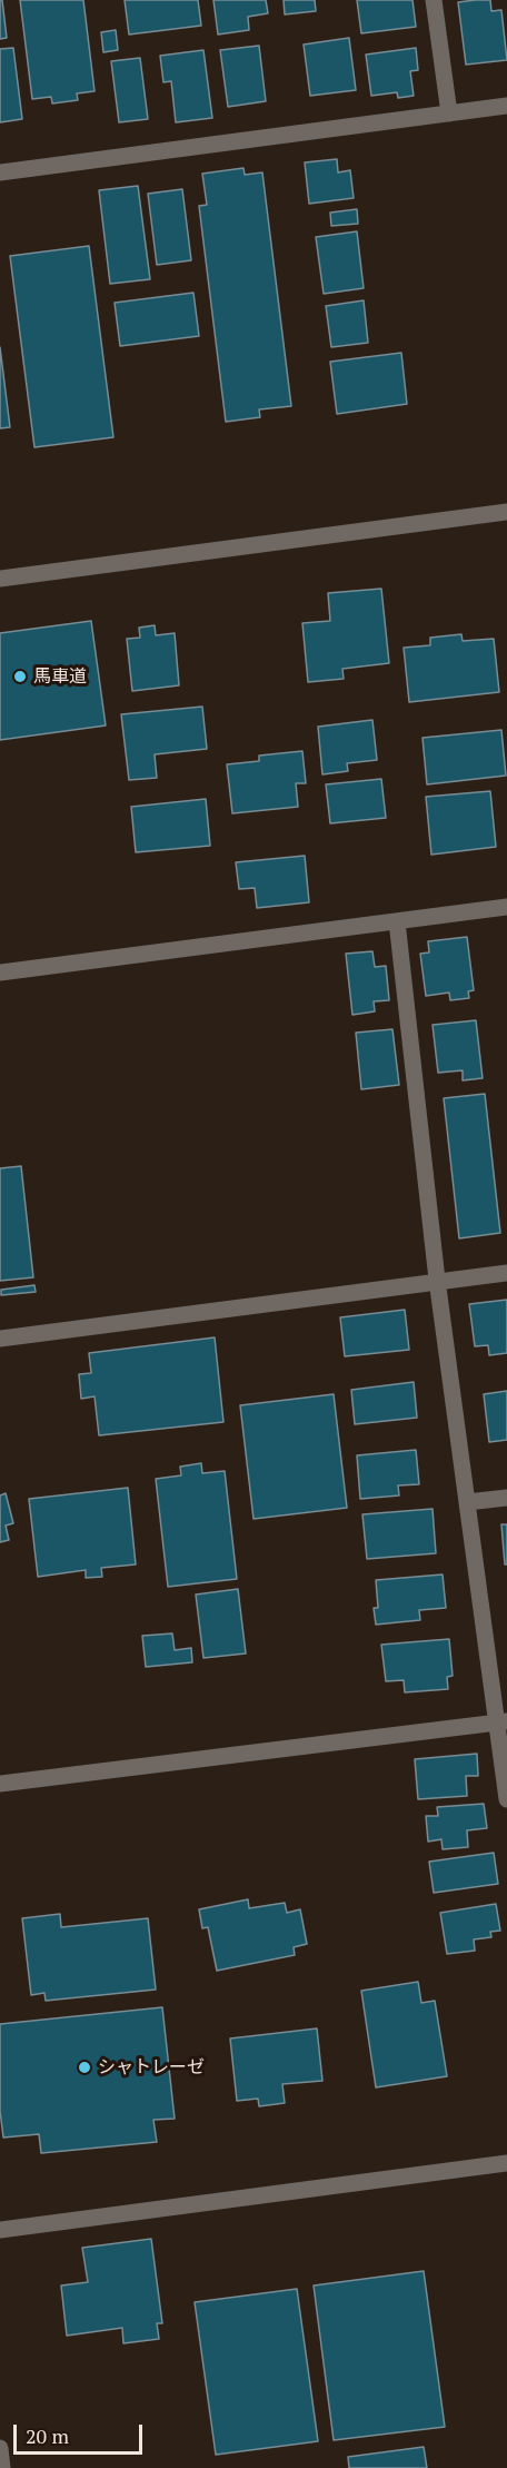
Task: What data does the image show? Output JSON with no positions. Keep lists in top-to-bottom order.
{
  "places": ["馬車道", "シャトレーゼ"],
  "scale_bar": "20 m"
}
